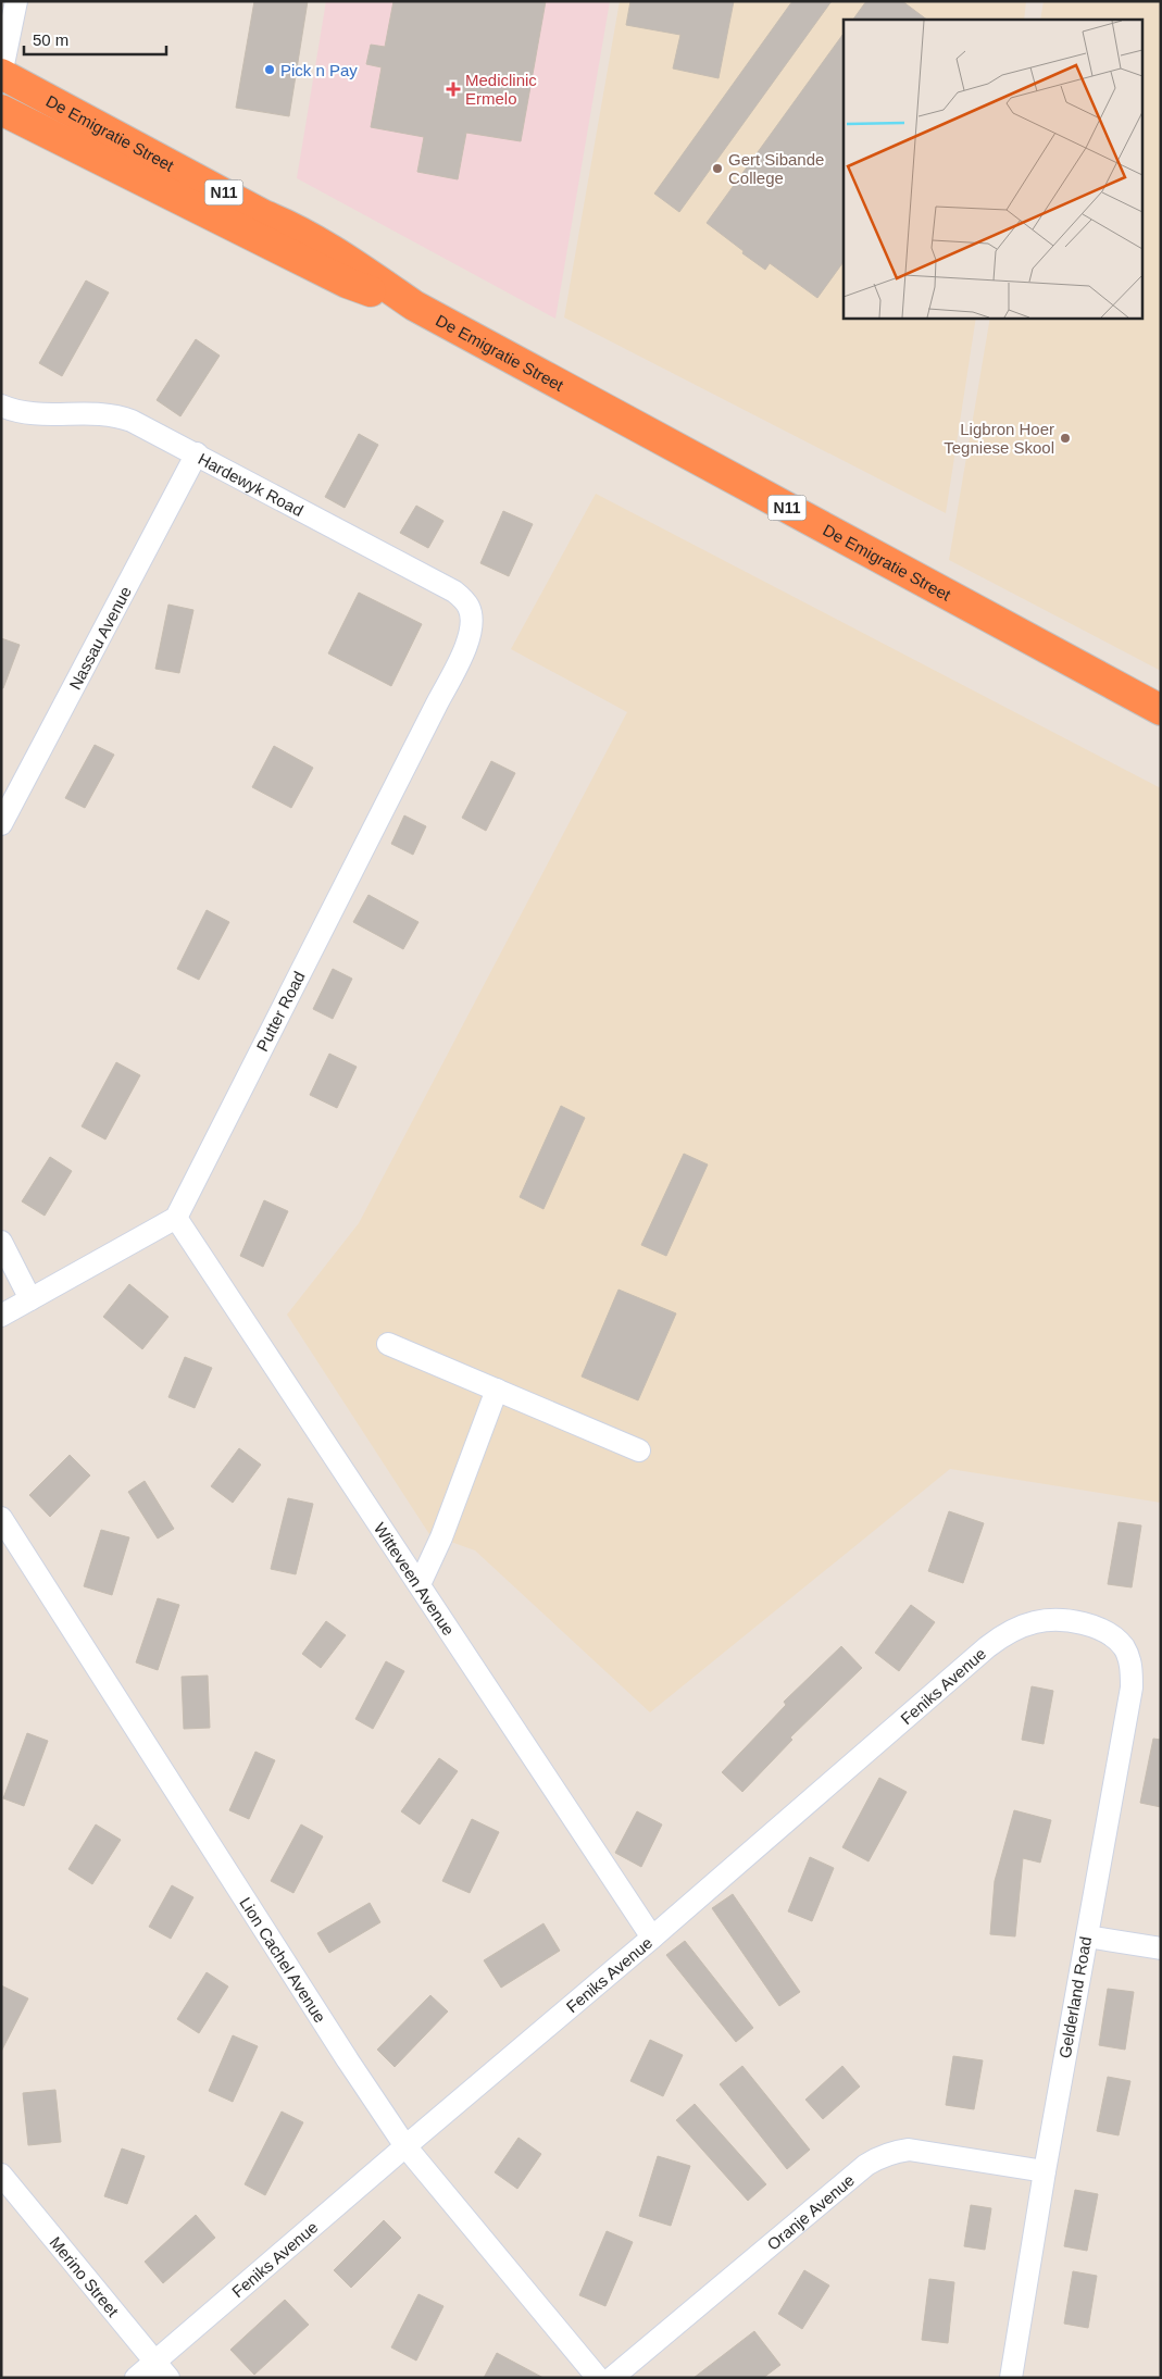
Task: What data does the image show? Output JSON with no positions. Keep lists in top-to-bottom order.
{
  "streets": {
    "highway": ["De Emigratie Street", "N11"],
    "street": [
      "Hardewyk Road",
      "Nassau Avenue",
      "Putter Road",
      "Witteveen Avenue",
      "Feniks Avenue",
      "Lion Cachel Avenue",
      "Gelderland Road",
      "Oranje Avenue",
      "Merino Street"
    ]
  },
  "crossings": [
    ["Hardewyk Road", "Nassau Avenue"],
    ["Hardewyk Road", "Putter Road"],
    ["Putter Road", "Witteveen Avenue"],
    ["Witteveen Avenue", "Feniks Avenue"],
    ["Feniks Avenue", "Lion Cachel Avenue"],
    ["Feniks Avenue", "Gelderland Road"],
    ["Feniks Avenue", "Merino Street"],
    ["Gelderland Road", "Oranje Avenue"]
  ],
  "places": {
    "other": ["Pick n Pay", "Gert Sibande College", "Ligbron Hoer Tegniese Skool"],
    "health": ["Mediclinic Ermelo"]
  },
  "scale_bar": "50 m"
}
